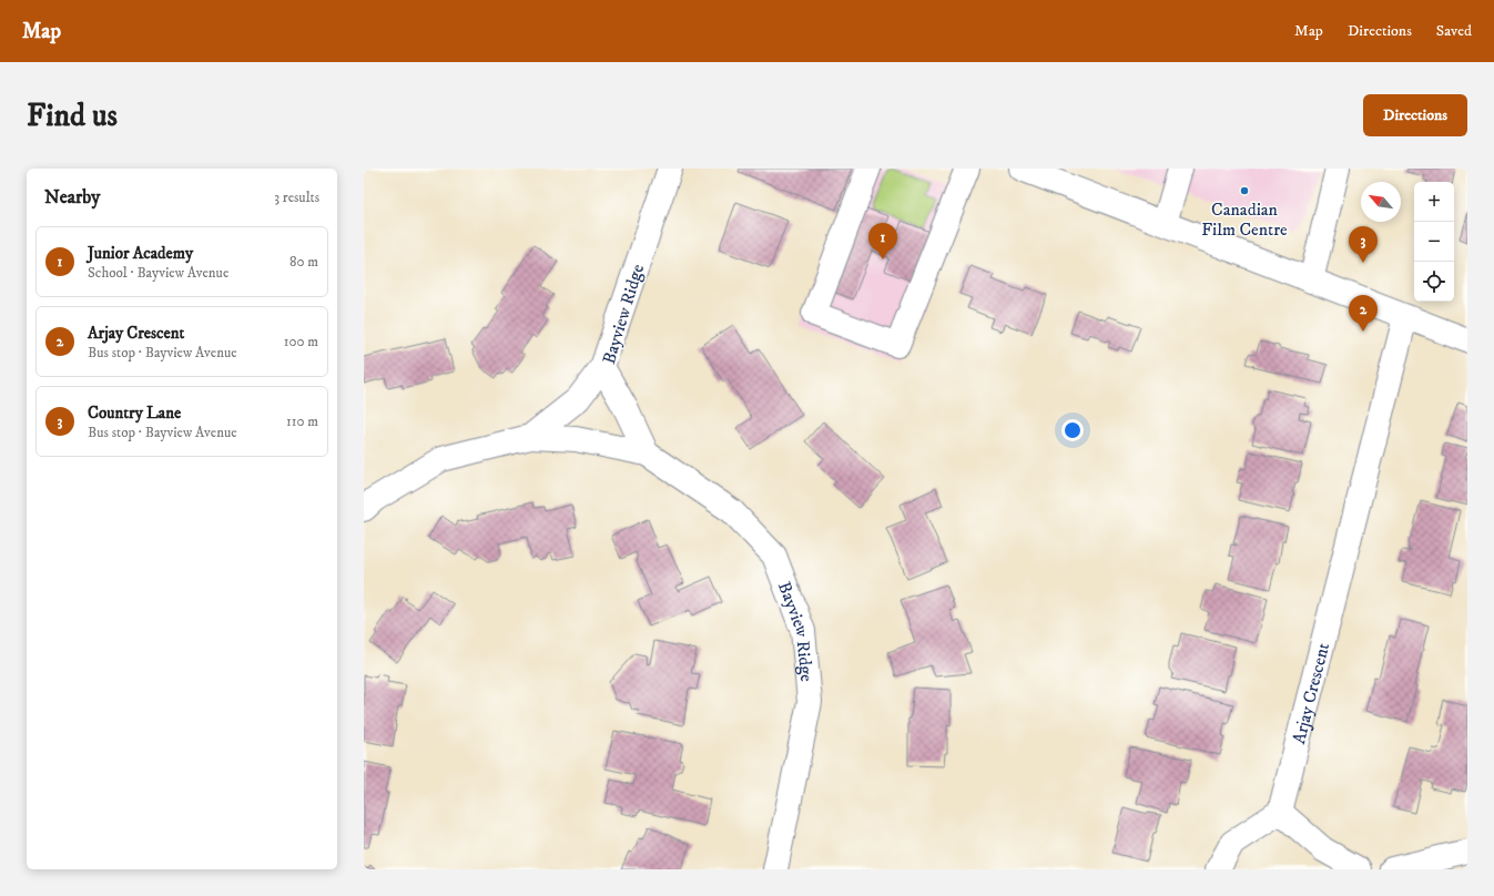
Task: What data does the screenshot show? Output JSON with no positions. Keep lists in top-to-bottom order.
{
  "streets": {
    "street": ["Bayview Ridge", "Arjay Crescent"]
  },
  "places": ["Canadian Film Centre"],
  "north": "top left",
  "page": {
    "header": "Map",
    "nav": ["Map", "Directions", "Saved"],
    "buttons": "Directions",
    "title": "Find us",
    "heading": ["Nearby", "3 results"],
    "map_buttons": ["+", "−"],
    "pins": ["1", "3", "2"],
    "list": [
      {
        "mark": "1",
        "name": "Junior Academy",
        "note": "School · Bayview Avenue",
        "value": "80 m"
      },
      {
        "mark": "2",
        "name": "Arjay Crescent",
        "note": "Bus stop · Bayview Avenue",
        "value": "100 m"
      },
      {
        "mark": "3",
        "name": "Country Lane",
        "note": "Bus stop · Bayview Avenue",
        "value": "110 m"
      }
    ]
  }
}
